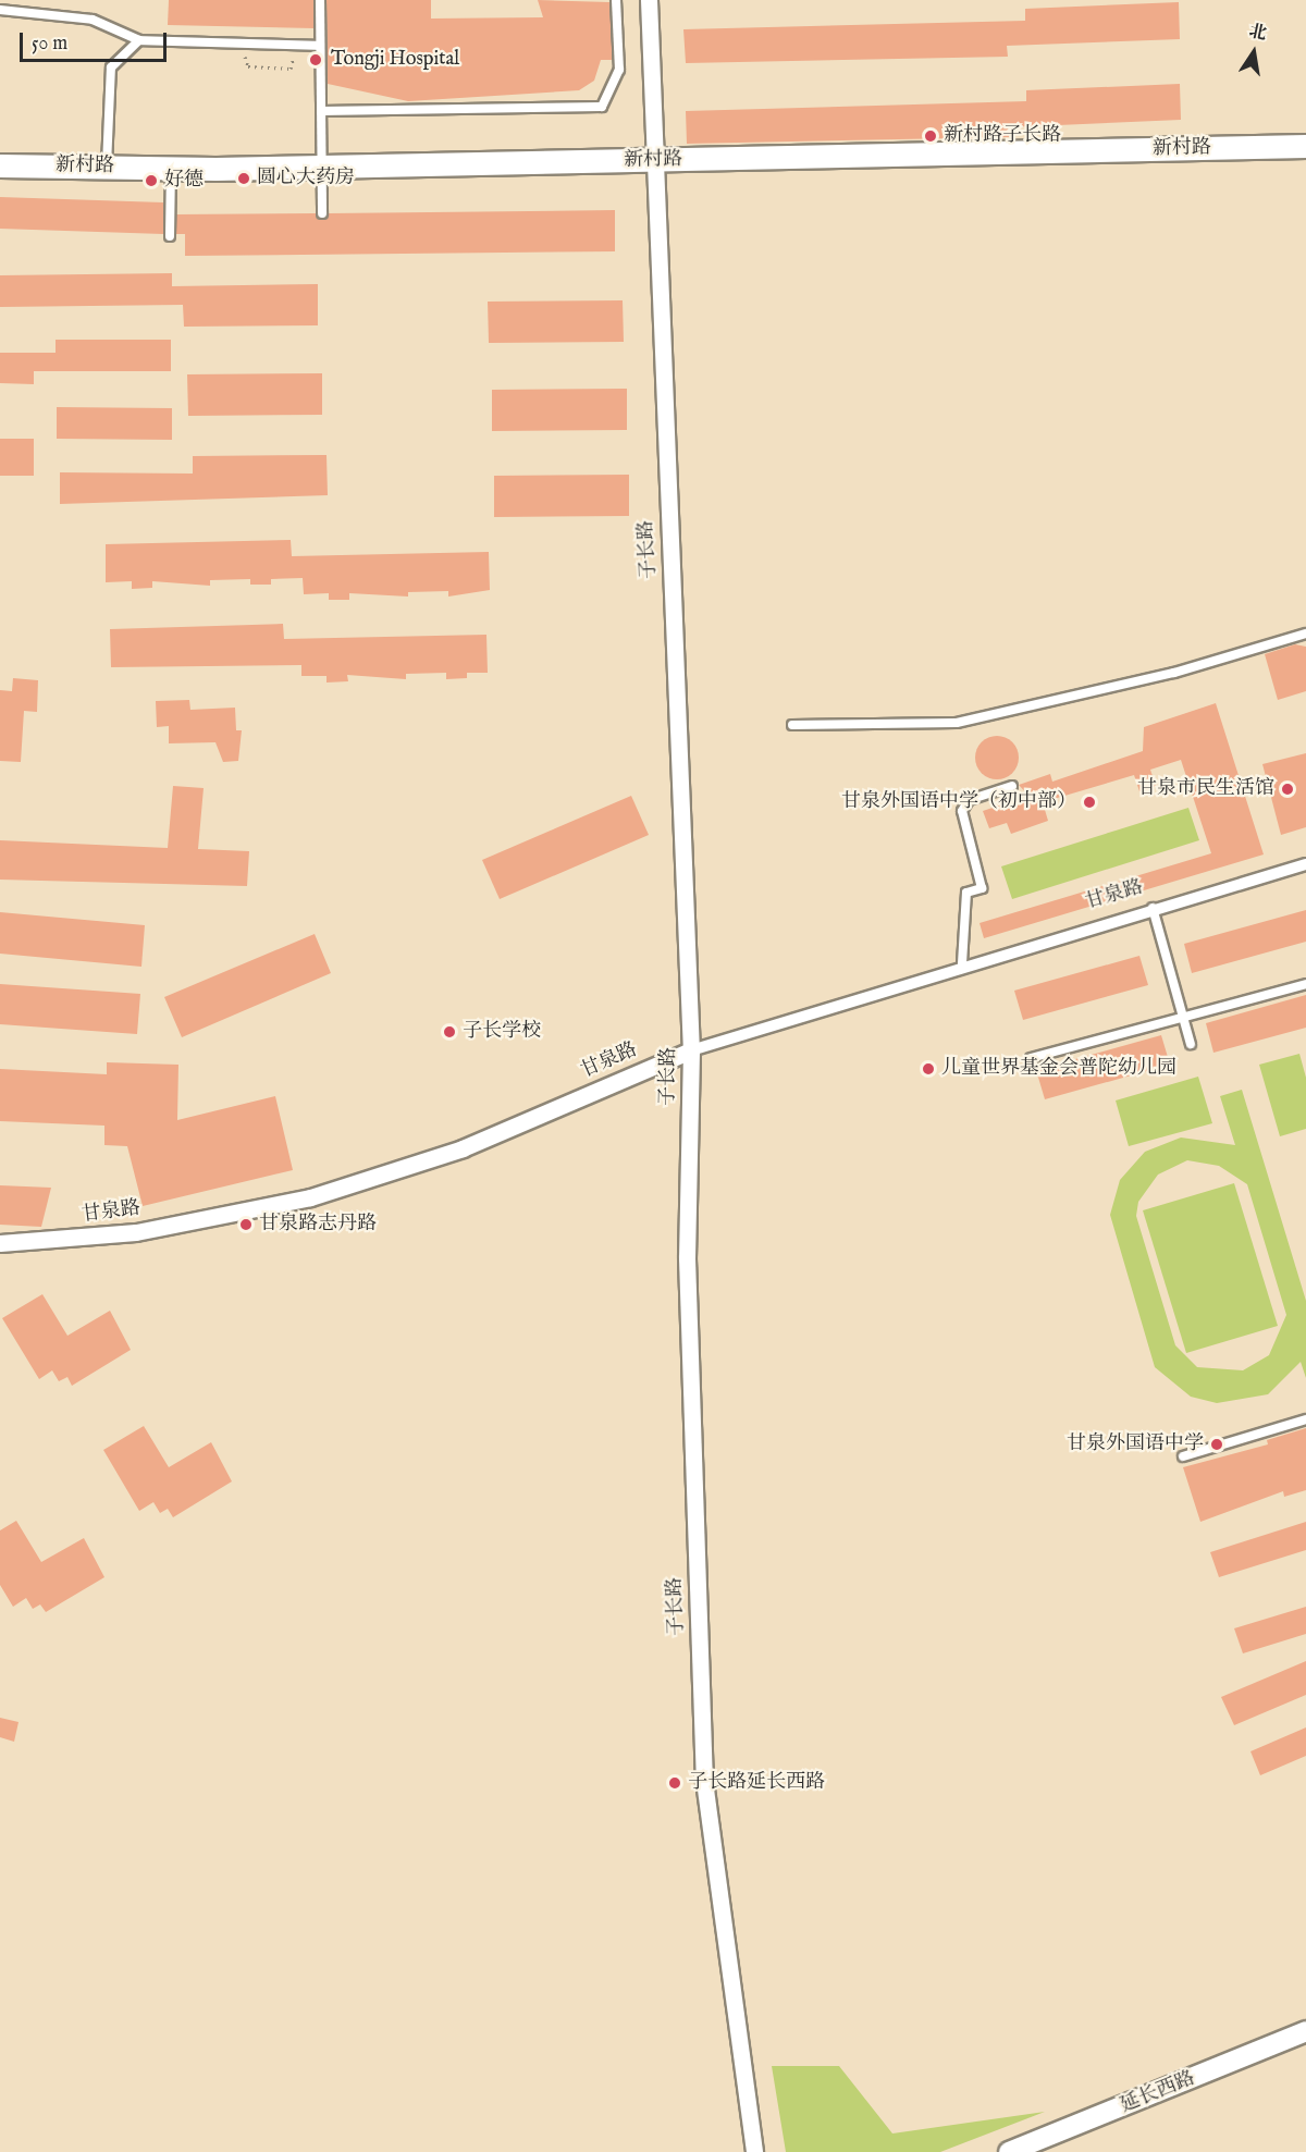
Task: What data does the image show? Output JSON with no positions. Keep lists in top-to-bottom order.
{
  "streets": {
    "main road": ["新村路"],
    "street": ["子长路", "甘泉路", "延长西路"]
  },
  "crossings": [
    ["新村路", "子长路"],
    ["子长路", "甘泉路"]
  ],
  "places": [
    "Tongji Hospital",
    "新村路子长路",
    "圆心大药房",
    "好德",
    "甘泉市民生活馆",
    "甘泉外国语中学（初中部）",
    "子长学校",
    "儿童世界基金会普陀幼儿园",
    "甘泉路志丹路",
    "甘泉外国语中学",
    "子长路延长西路"
  ],
  "scale_bar": "50 m",
  "north": "top"
}
